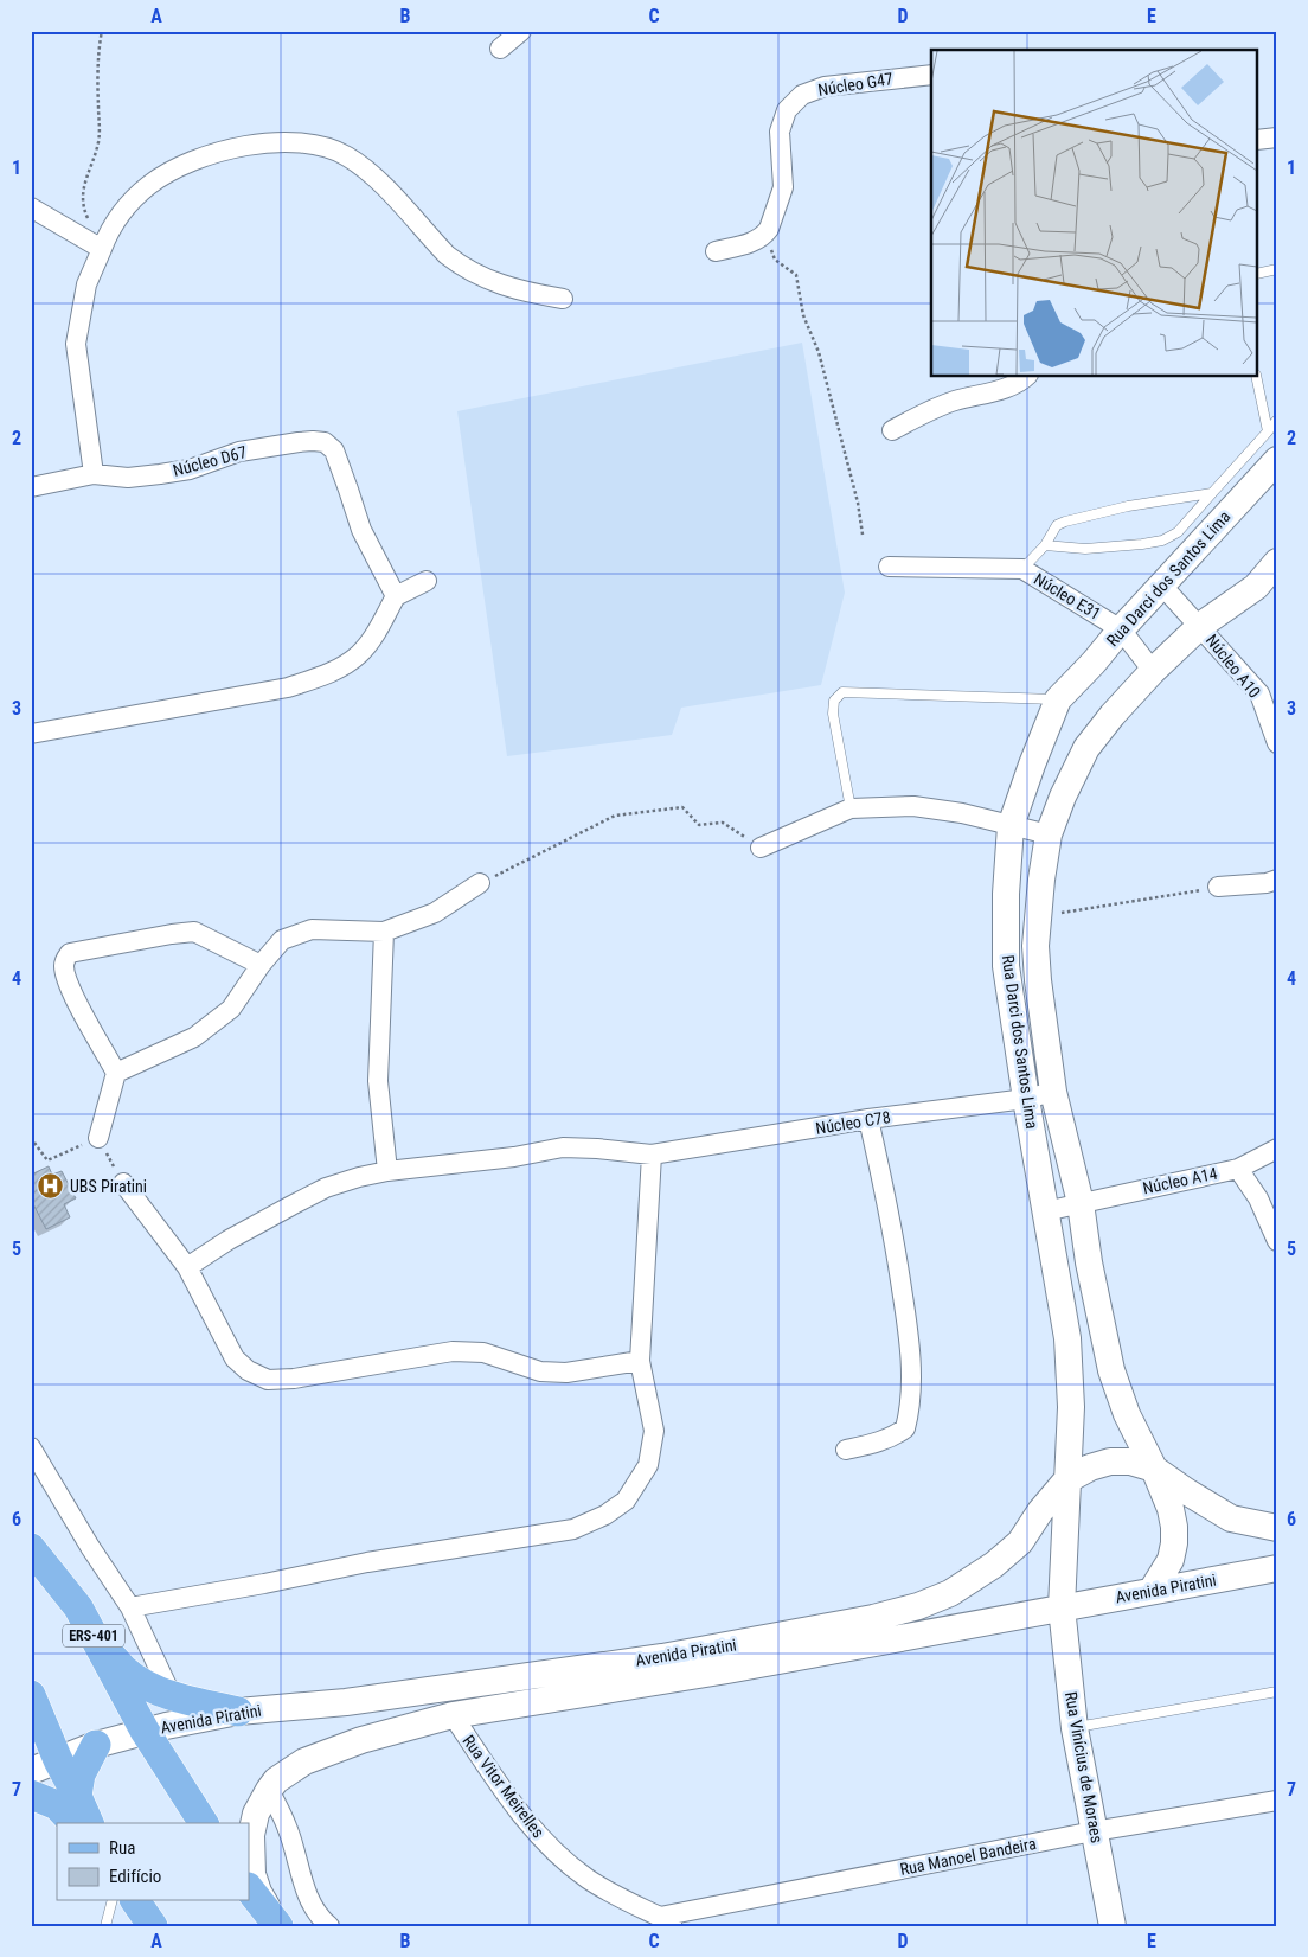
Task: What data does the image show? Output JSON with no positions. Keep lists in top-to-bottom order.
{
  "streets": {
    "main road": ["ERS-401"],
    "street": [
      "Núcleo G47",
      "Núcleo D67",
      "Rua Darci dos Santos Lima",
      "Núcleo E31",
      "Núcleo A10",
      "Núcleo C78",
      "Núcleo A14",
      "Avenida Piratini",
      "Rua Vinícius de Moraes",
      "Rua Vitor Meirelles",
      "Rua Manoel Bandeira"
    ]
  },
  "crossings": [
    ["Rua Darci dos Santos Lima", "Núcleo E31"],
    ["Rua Darci dos Santos Lima", "Núcleo A10"],
    ["Rua Darci dos Santos Lima", "Núcleo C78"],
    ["Rua Darci dos Santos Lima", "Núcleo A14"],
    ["Rua Darci dos Santos Lima", "Avenida Piratini"],
    ["Rua Darci dos Santos Lima", "Rua Vinícius de Moraes"],
    ["Avenida Piratini", "ERS-401"],
    ["Avenida Piratini", "Rua Vinícius de Moraes"],
    ["Avenida Piratini", "Rua Vitor Meirelles"],
    ["Rua Vinícius de Moraes", "Rua Manoel Bandeira"],
    ["Rua Vitor Meirelles", "Rua Manoel Bandeira"]
  ],
  "places": {
    "hospital": ["UBS Piratini"]
  },
  "legend": ["Rua", "Edifício"],
  "grid": {
    "columns": [
      "A",
      "B",
      "C",
      "D",
      "E"
    ],
    "rows": [
      "1",
      "2",
      "3",
      "4",
      "5",
      "6",
      "7"
    ]
  }
}
